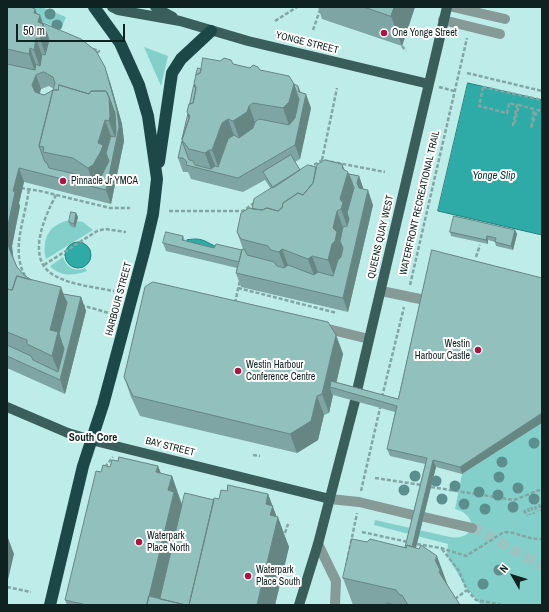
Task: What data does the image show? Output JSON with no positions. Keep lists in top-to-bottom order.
{
  "streets": {
    "highway": ["HARBOUR STREET"],
    "main road": ["YONGE STREET", "QUEENS QUAY WEST", "BAY STREET"],
    "path": ["WATERFRONT RECREATIONAL TRAIL"]
  },
  "crossings": [
    ["YONGE STREET", "QUEENS QUAY WEST"],
    ["QUEENS QUAY WEST", "BAY STREET"],
    ["HARBOUR STREET", "BAY STREET"]
  ],
  "districts": ["South Core"],
  "water": ["Yonge Slip"],
  "places": [
    "One Yonge Street",
    "Pinnacle Jr YMCA",
    "Westin Harbour Castle",
    "Westin Harbour Conference Centre",
    "Waterpark Place North",
    "Waterpark Place South"
  ],
  "scale_bar": "50 m",
  "north": "top left"
}
